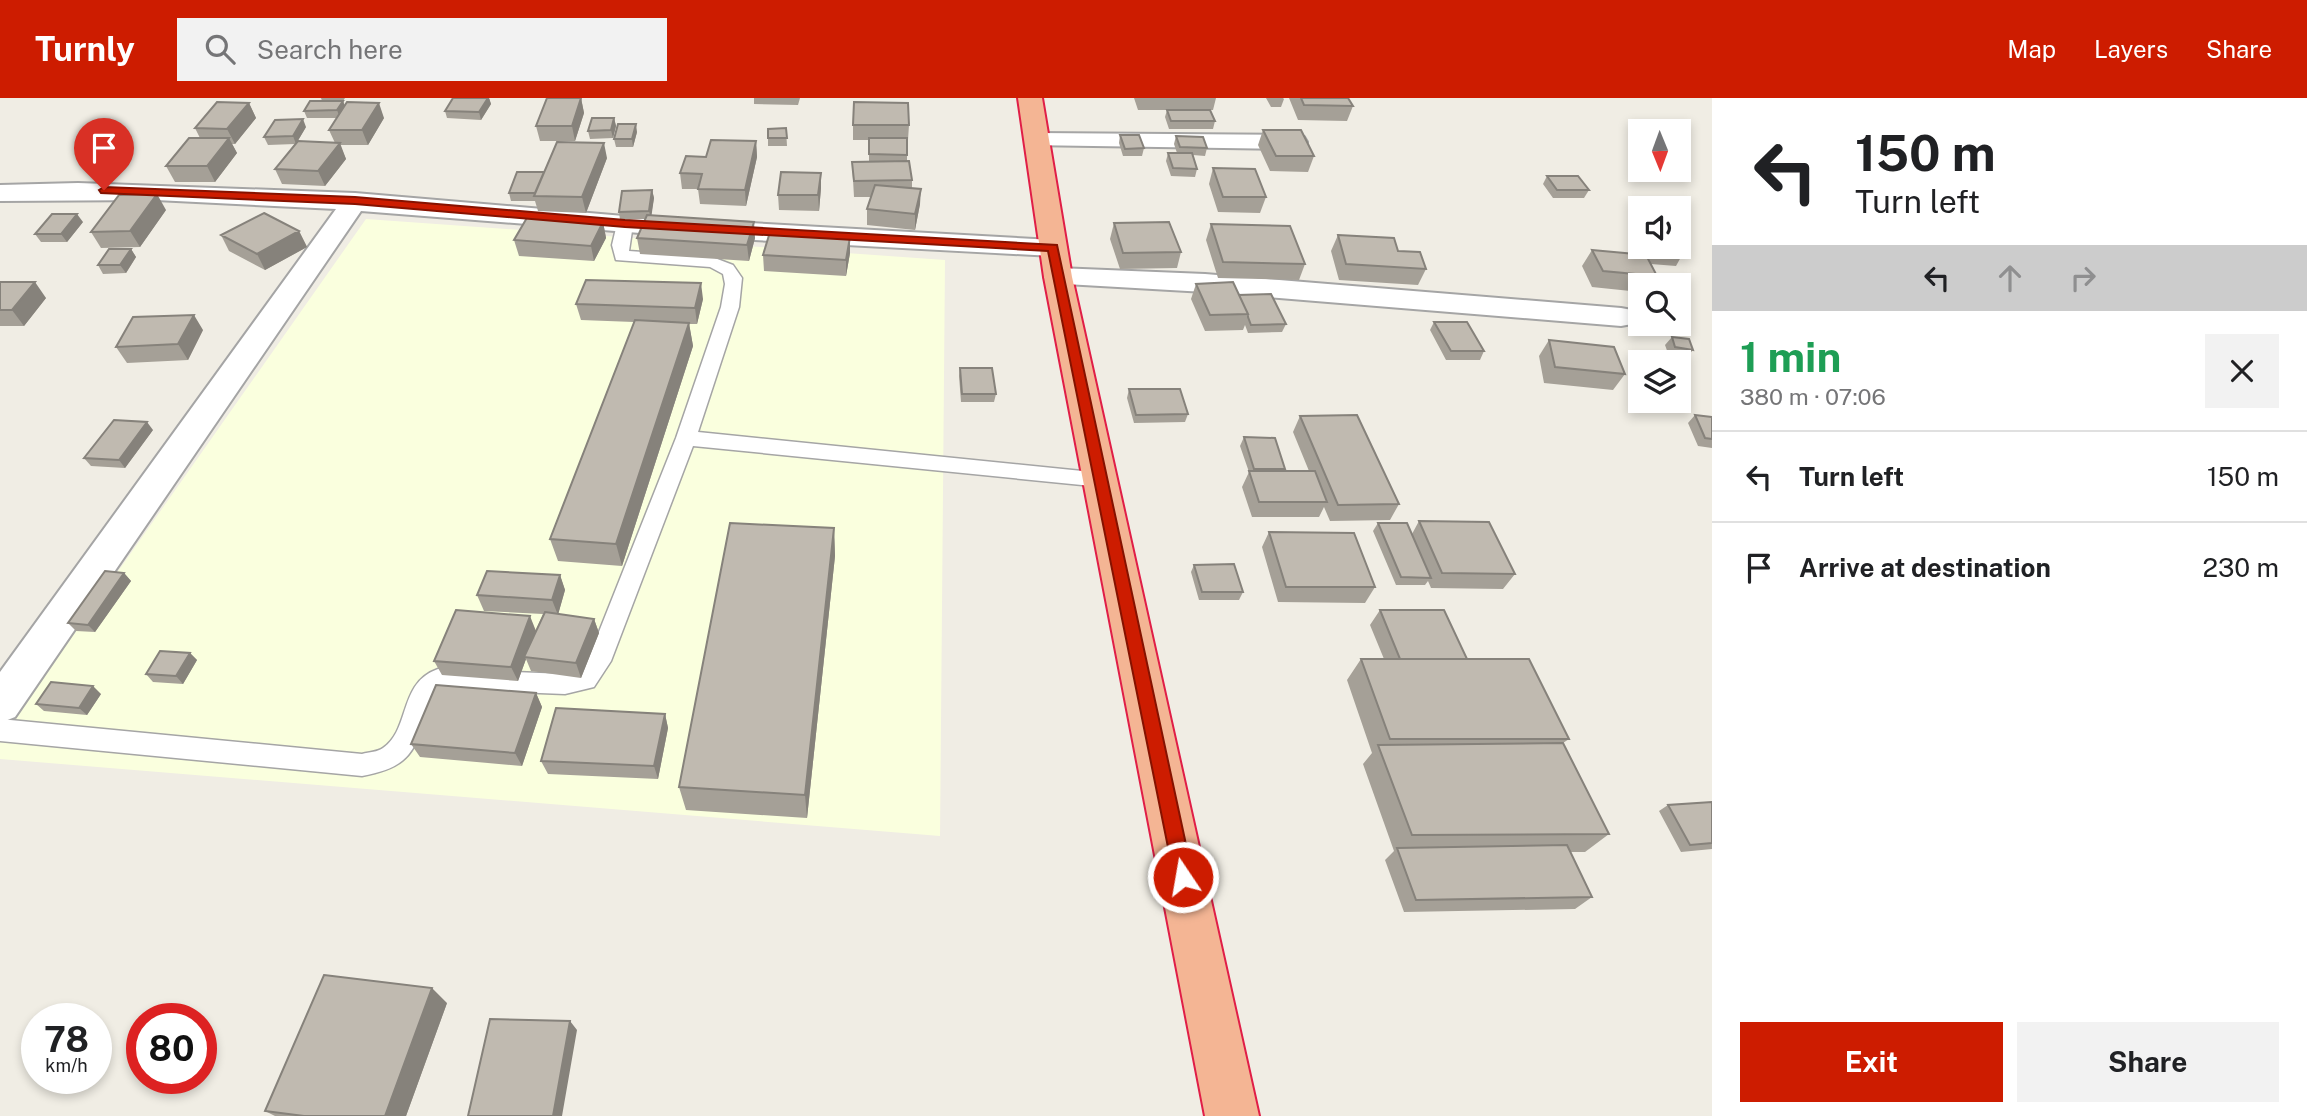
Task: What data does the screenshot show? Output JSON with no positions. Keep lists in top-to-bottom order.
{
  "north": "bottom",
  "page": {
    "header": "Turnly",
    "search": "Search here",
    "nav": ["Map", "Layers", "Share"],
    "turn": ["150 m", "Turn left"],
    "heading": ["1 min", "380 m · 07:06"],
    "list": [
      {
        "name": "Turn left",
        "value": "150 m"
      },
      {
        "name": "Arrive at destination",
        "value": "230 m"
      }
    ],
    "speed": "78 km/h",
    "limit": "80",
    "buttons": ["Exit", "Share"]
  }
}
